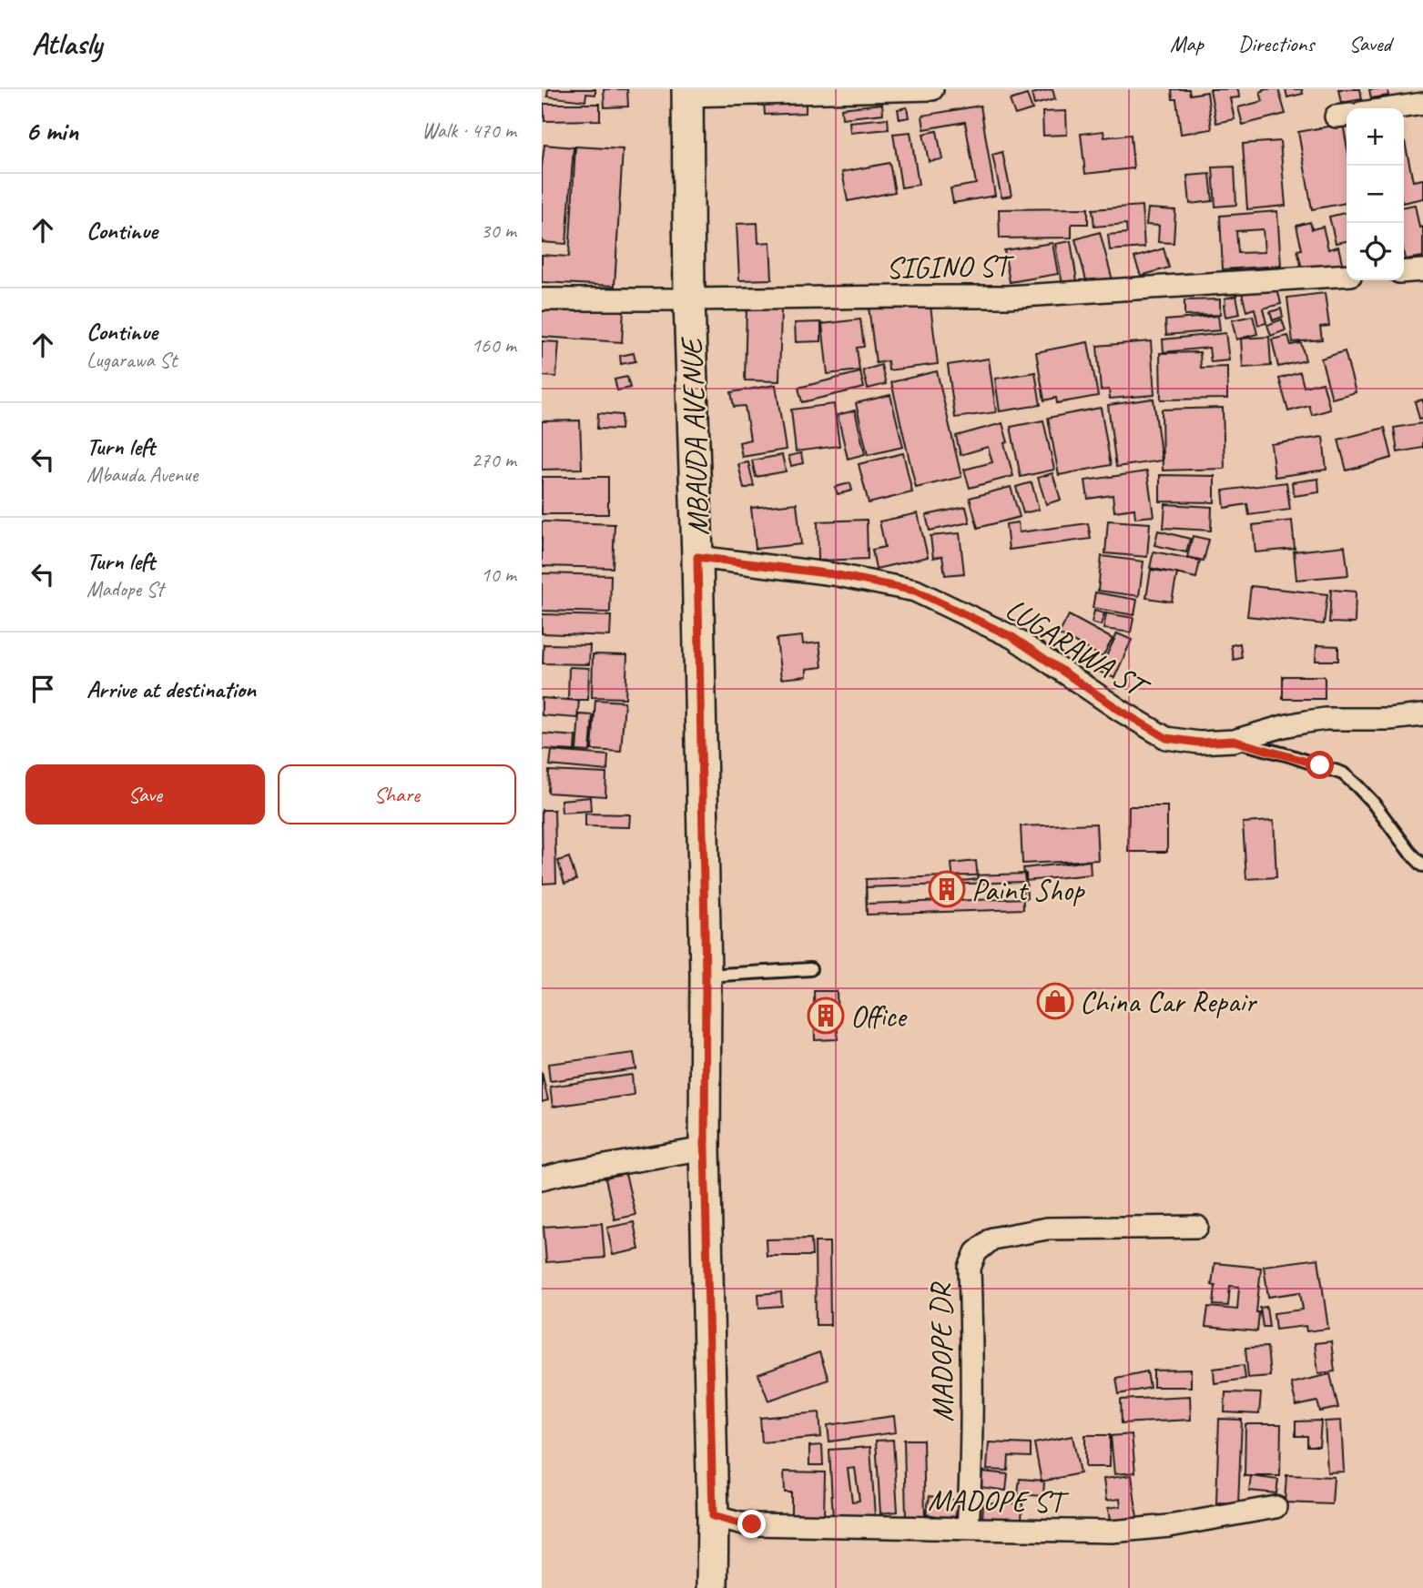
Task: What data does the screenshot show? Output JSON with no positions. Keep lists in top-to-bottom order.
{
  "streets": {
    "street": [
      "SIGINO ST",
      "MBAUDA AVENUE",
      "LUGARAWA ST",
      "MADOPE DR",
      "MADOPE ST"
    ]
  },
  "crossings": [
    ["SIGINO ST", "MBAUDA AVENUE"],
    ["MBAUDA AVENUE", "LUGARAWA ST"],
    ["MBAUDA AVENUE", "MADOPE ST"],
    ["MADOPE DR", "MADOPE ST"]
  ],
  "places": {
    "building": ["Paint Shop", "Office"],
    "shop": ["China Car Repair"]
  },
  "page": {
    "header": "Atlasly",
    "nav": ["Map", "Directions", "Saved"],
    "heading": ["6 min", "Walk · 470 m"],
    "map_buttons": ["+", "−"],
    "list": [
      ["Continue", "30 m"],
      ["Continue", "Lugarawa St", "160 m"],
      ["Turn left", "Mbauda Avenue", "270 m"],
      ["Turn left", "Madope St", "10 m"],
      "Arrive at destination"
    ],
    "buttons": ["Save", "Share"]
  }
}
